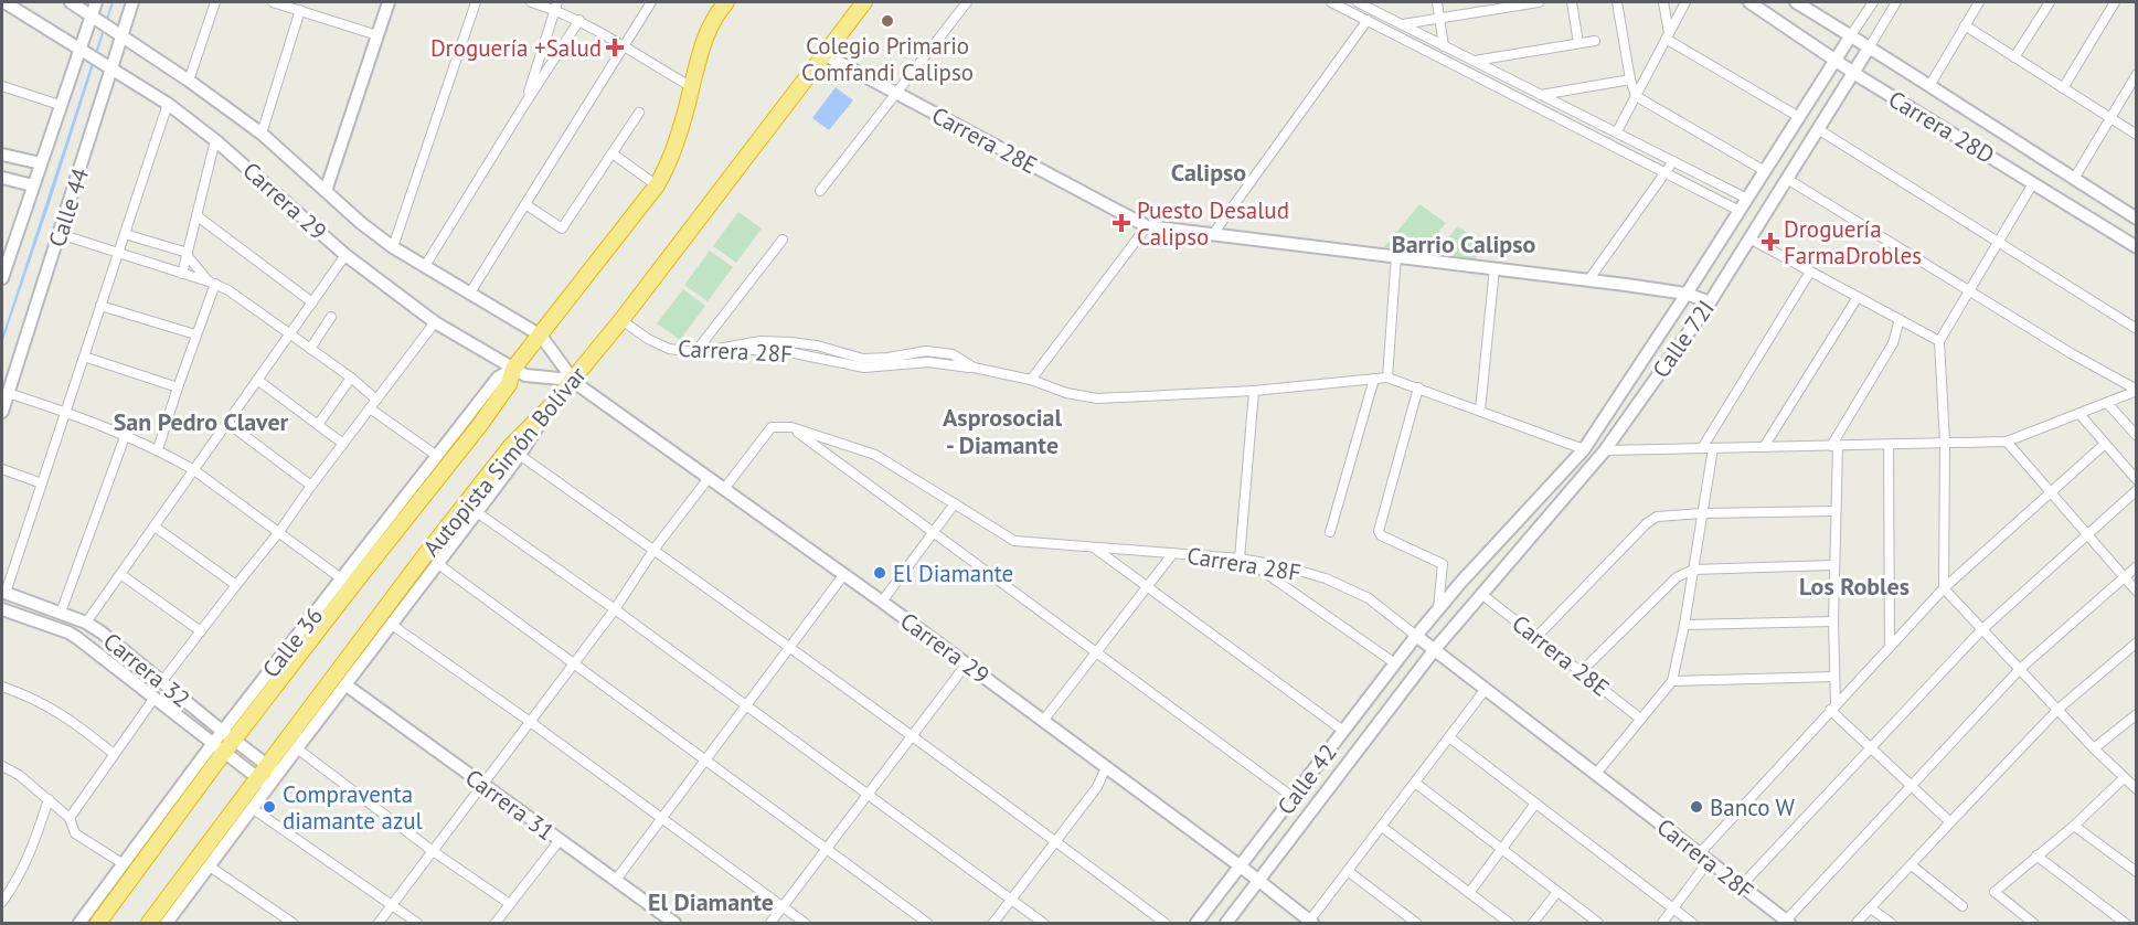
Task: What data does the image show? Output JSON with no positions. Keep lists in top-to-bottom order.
{
  "streets": {
    "highway": ["Autopista Simón Bolívar"],
    "street": [
      "Carrera 28D",
      "Carrera 28E",
      "Carrera 29",
      "Calle 44",
      "Calle 72I",
      "Carrera 28F",
      "Calle 36",
      "Carrera 32",
      "Calle 42",
      "Carrera 31"
    ]
  },
  "crossings": [
    ["Carrera 28D", "Calle 72I"],
    ["Carrera 28E", "Calle 72I"],
    ["Carrera 28E", "Autopista Simón Bolívar"],
    ["Carrera 29", "Calle 44"],
    ["Carrera 29", "Carrera 28F"],
    ["Carrera 29", "Autopista Simón Bolívar"],
    ["Carrera 29", "Calle 36"],
    ["Carrera 29", "Calle 42"],
    ["Calle 72I", "Carrera 28F"],
    ["Calle 72I", "Calle 42"],
    ["Carrera 28F", "Autopista Simón Bolívar"],
    ["Carrera 28F", "Calle 42"],
    ["Autopista Simón Bolívar", "Calle 36"],
    ["Autopista Simón Bolívar", "Carrera 32"]
  ],
  "districts": [
    "Calipso",
    "Barrio Calipso",
    "Asprosocial - Diamante",
    "San Pedro Claver",
    "Los Robles",
    "El Diamante"
  ],
  "places": {
    "other": [
      "Colegio Primario Comfandi Calipso",
      "El Diamante",
      "Compraventa diamante azul",
      "Banco W"
    ],
    "health": ["Droguería +Salud", "Puesto Desalud Calipso", "Droguería FarmaDrobles"]
  }
}
